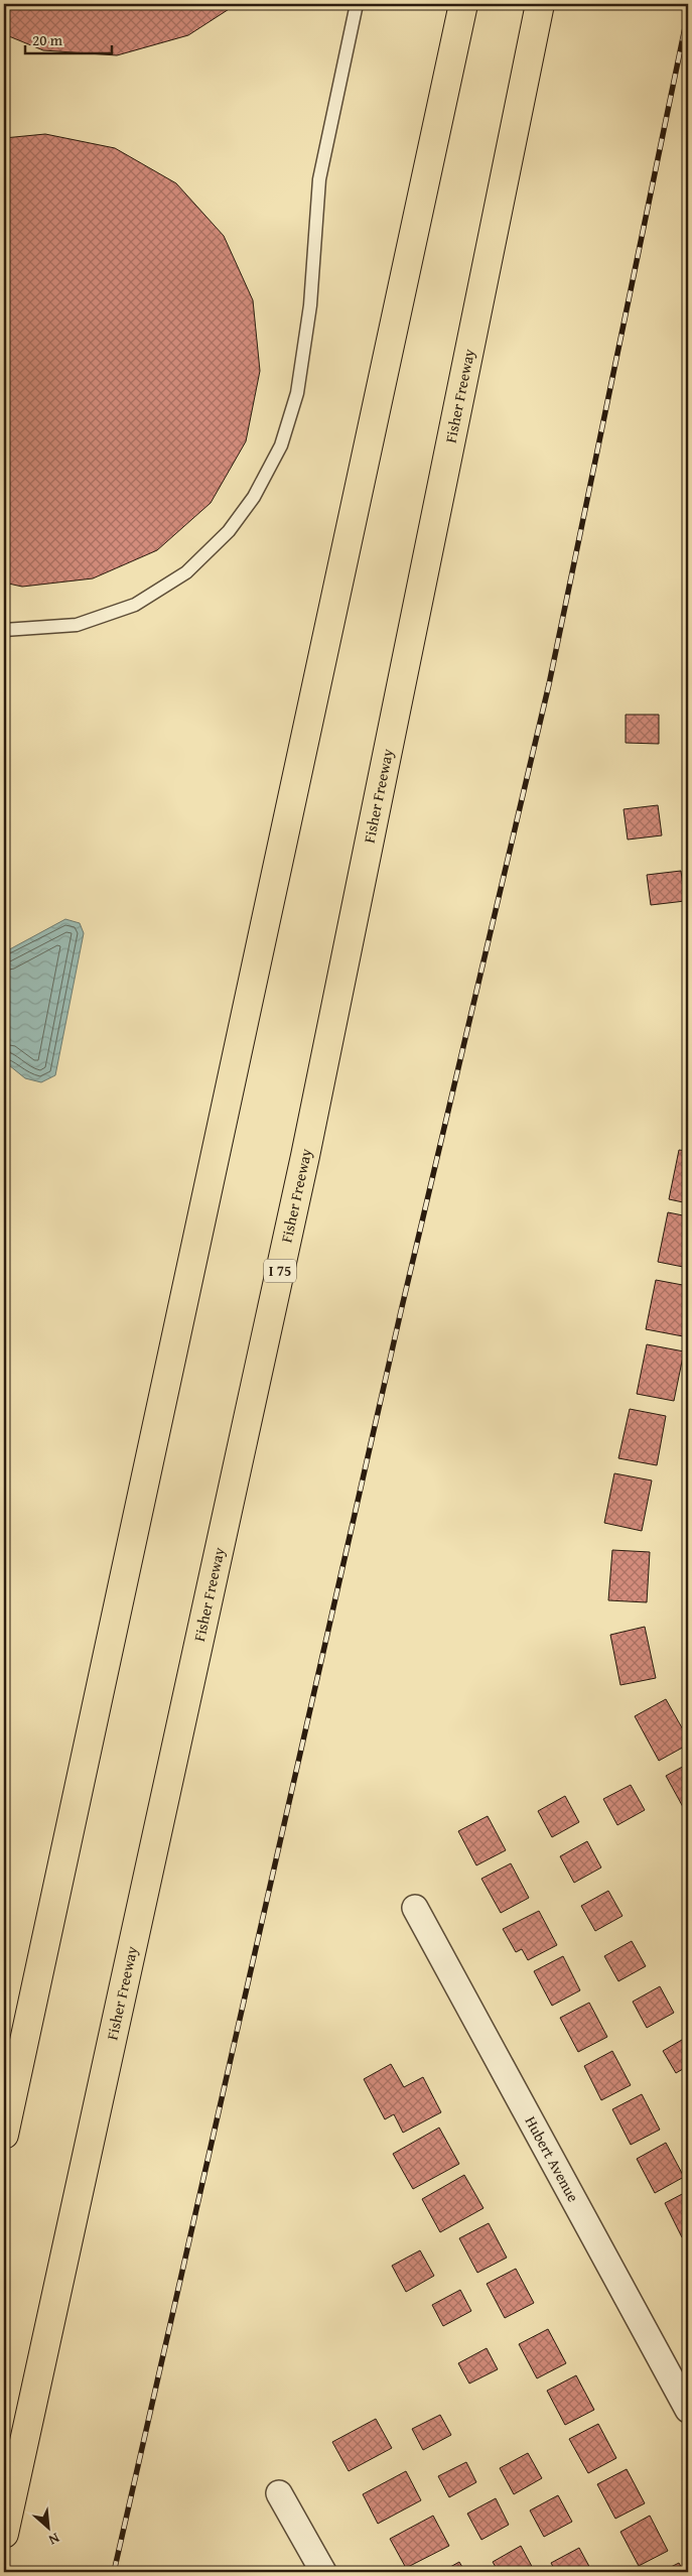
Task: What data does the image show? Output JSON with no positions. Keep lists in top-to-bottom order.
{
  "streets": {
    "highway": ["Fisher Freeway", "I 75"],
    "street": ["Hubert Avenue"]
  },
  "scale_bar": "20 m",
  "north": "bottom right"
}
